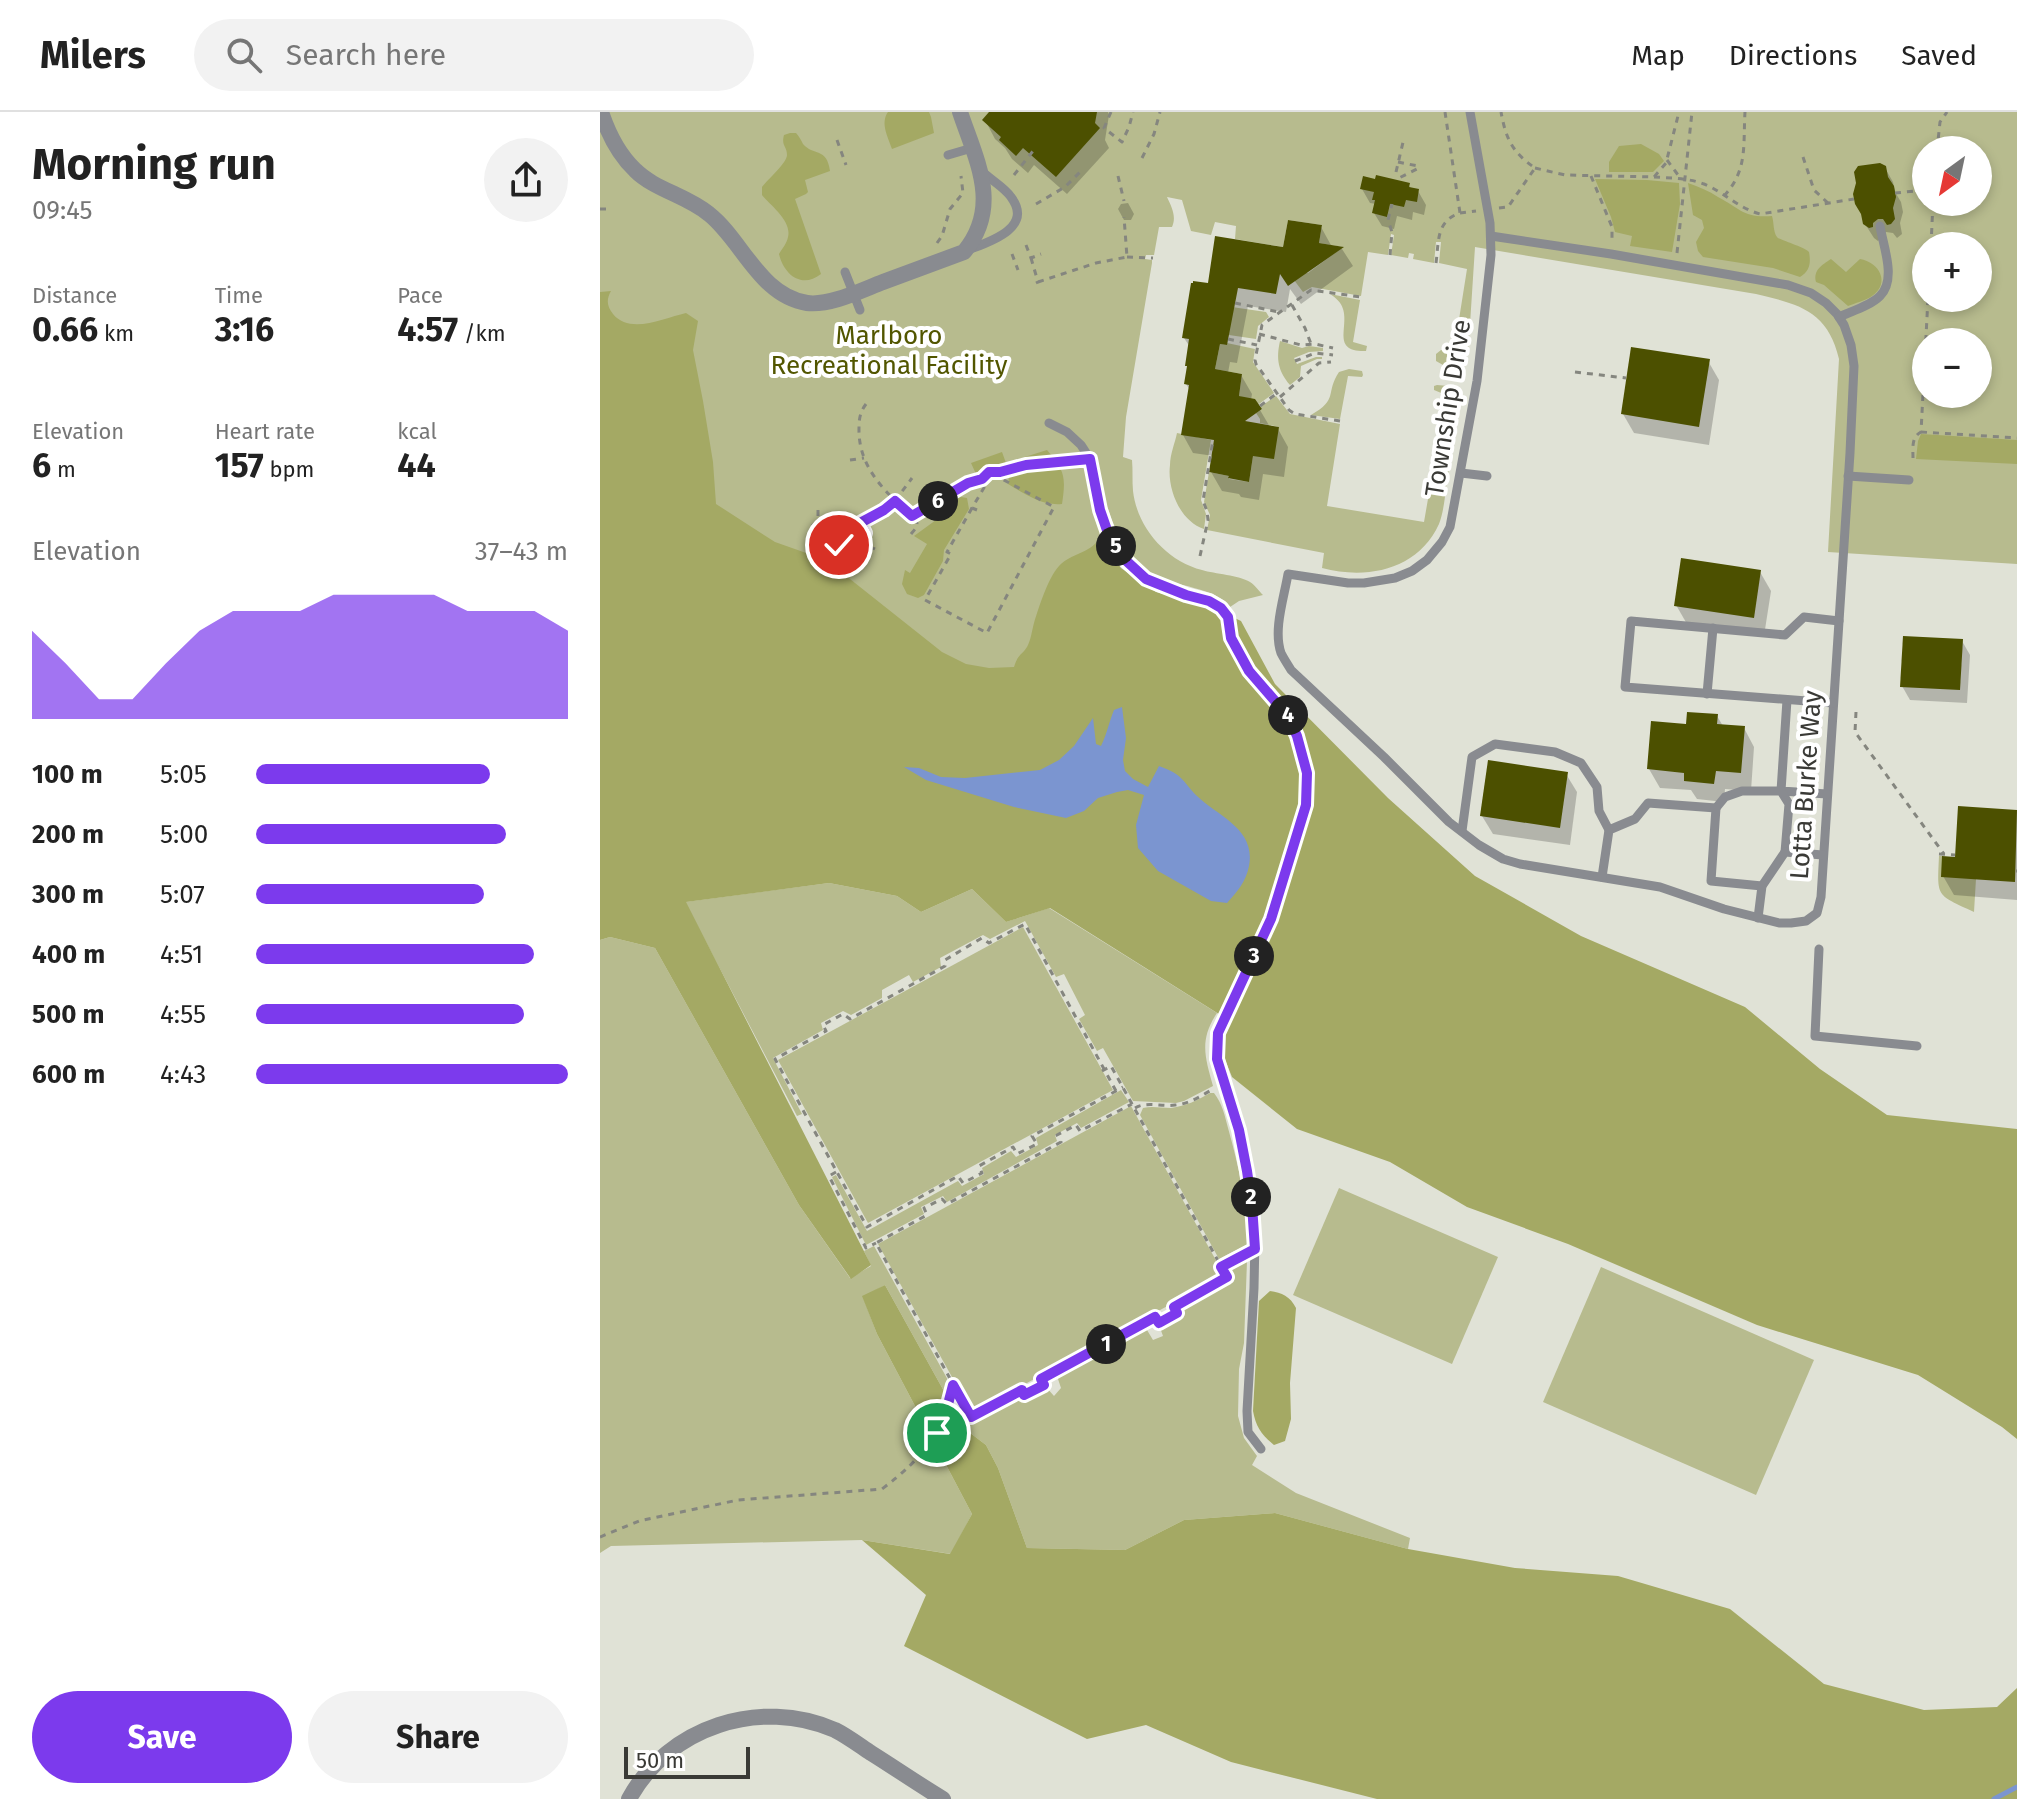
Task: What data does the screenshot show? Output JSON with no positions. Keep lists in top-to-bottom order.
{
  "streets": {
    "lane": ["Township Drive", "Lotta Burke Way"]
  },
  "crossings": [
    ["Township Drive", "Lotta Burke Way"]
  ],
  "parks": ["Marlboro Recreational Facility"],
  "scale_bar": "50 m",
  "north": "bottom left",
  "page": {
    "header": "Milers",
    "search": "Search here",
    "nav": ["Map", "Directions", "Saved"],
    "heading": ["Morning run", "09:45"],
    "map_buttons": ["+", "−"],
    "stats": [
      ["Distance", "0.66 km"],
      ["Time", "3:16"],
      ["Pace", "4:57 /km"],
      ["Elevation", "6 m"],
      ["Heart rate", "157 bpm"],
      ["kcal", "44"]
    ],
    "pins": [
      "6",
      "5",
      "4",
      "3",
      "2",
      "1"
    ],
    "chart": ["Elevation", "37–43 m"],
    "list": [
      {
        "name": "100 m",
        "note": "5:05"
      },
      {
        "name": "200 m",
        "note": "5:00"
      },
      {
        "name": "300 m",
        "note": "5:07"
      },
      {
        "name": "400 m",
        "note": "4:51"
      },
      {
        "name": "500 m",
        "note": "4:55"
      },
      {
        "name": "600 m",
        "note": "4:43"
      }
    ],
    "buttons": ["Save", "Share"],
    "scale": "50 m"
  }
}
